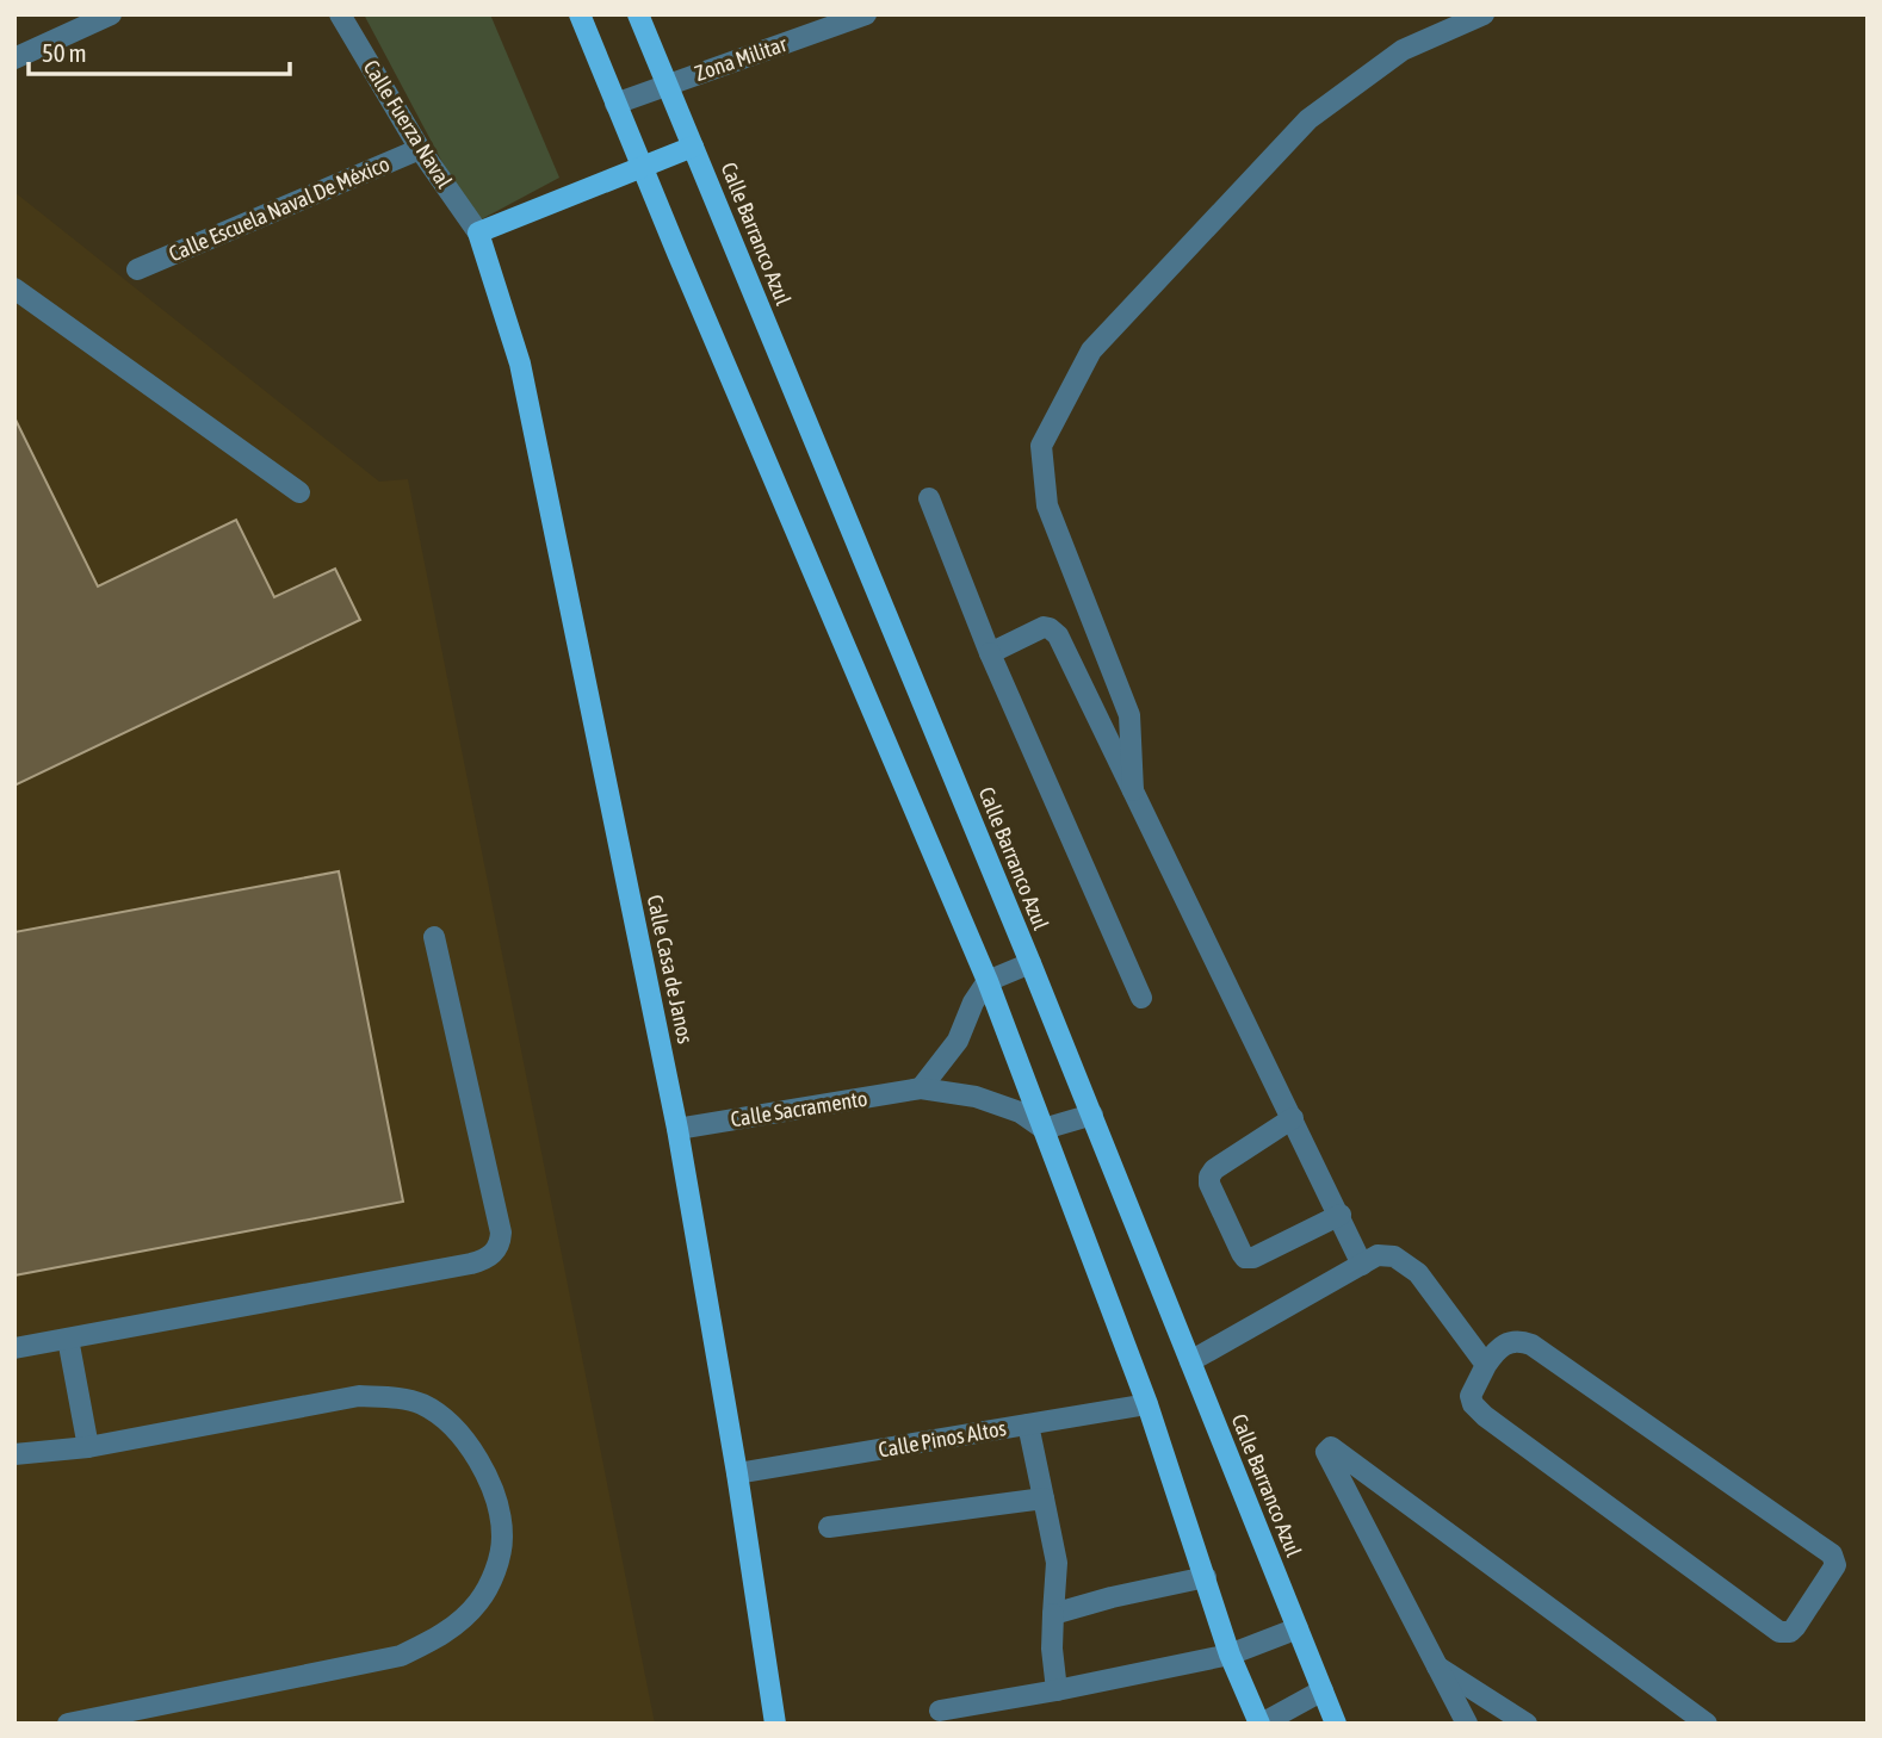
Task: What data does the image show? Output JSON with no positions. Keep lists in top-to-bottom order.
{
  "streets": {
    "main road": ["Calle Barranco Azul", "Calle Casa de Janos"],
    "street": [
      "Zona Militar",
      "Calle Fuerza Naval",
      "Calle Escuela Naval De México",
      "Calle Sacramento",
      "Calle Pinos Altos"
    ]
  },
  "crossings": [
    ["Zona Militar", "Calle Barranco Azul"],
    ["Calle Fuerza Naval", "Calle Escuela Naval De México"],
    ["Calle Fuerza Naval", "Calle Casa de Janos"],
    ["Calle Casa de Janos", "Calle Sacramento"],
    ["Calle Casa de Janos", "Calle Pinos Altos"]
  ],
  "scale_bar": "50 m"
}
